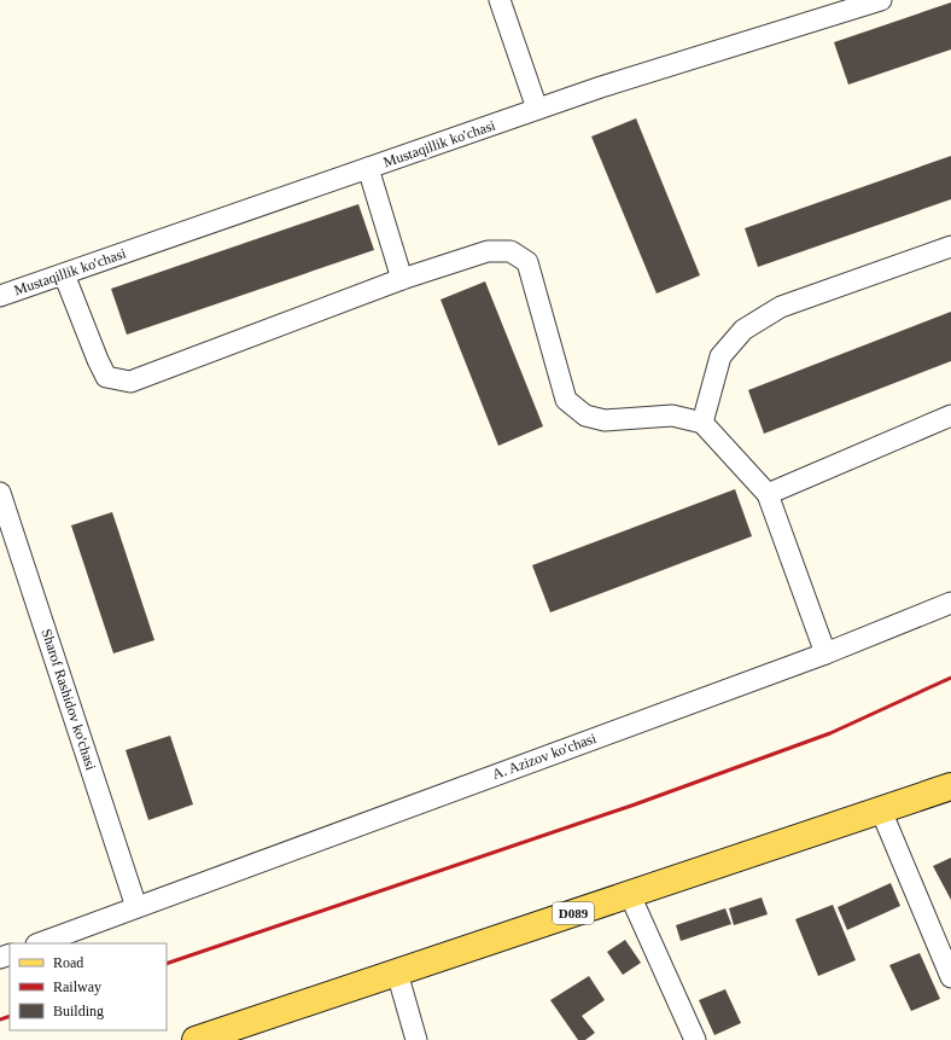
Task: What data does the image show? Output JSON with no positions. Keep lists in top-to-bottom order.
{
  "streets": {
    "main road": ["D089"],
    "street": ["Mustaqillik ko'chasi", "Sharof Rashidov ko'chasi", "A. Azizov ko'chasi"]
  },
  "crossings": [
    ["Sharof Rashidov ko'chasi", "A. Azizov ko'chasi"]
  ],
  "legend": ["Road", "Railway", "Building"]
}
